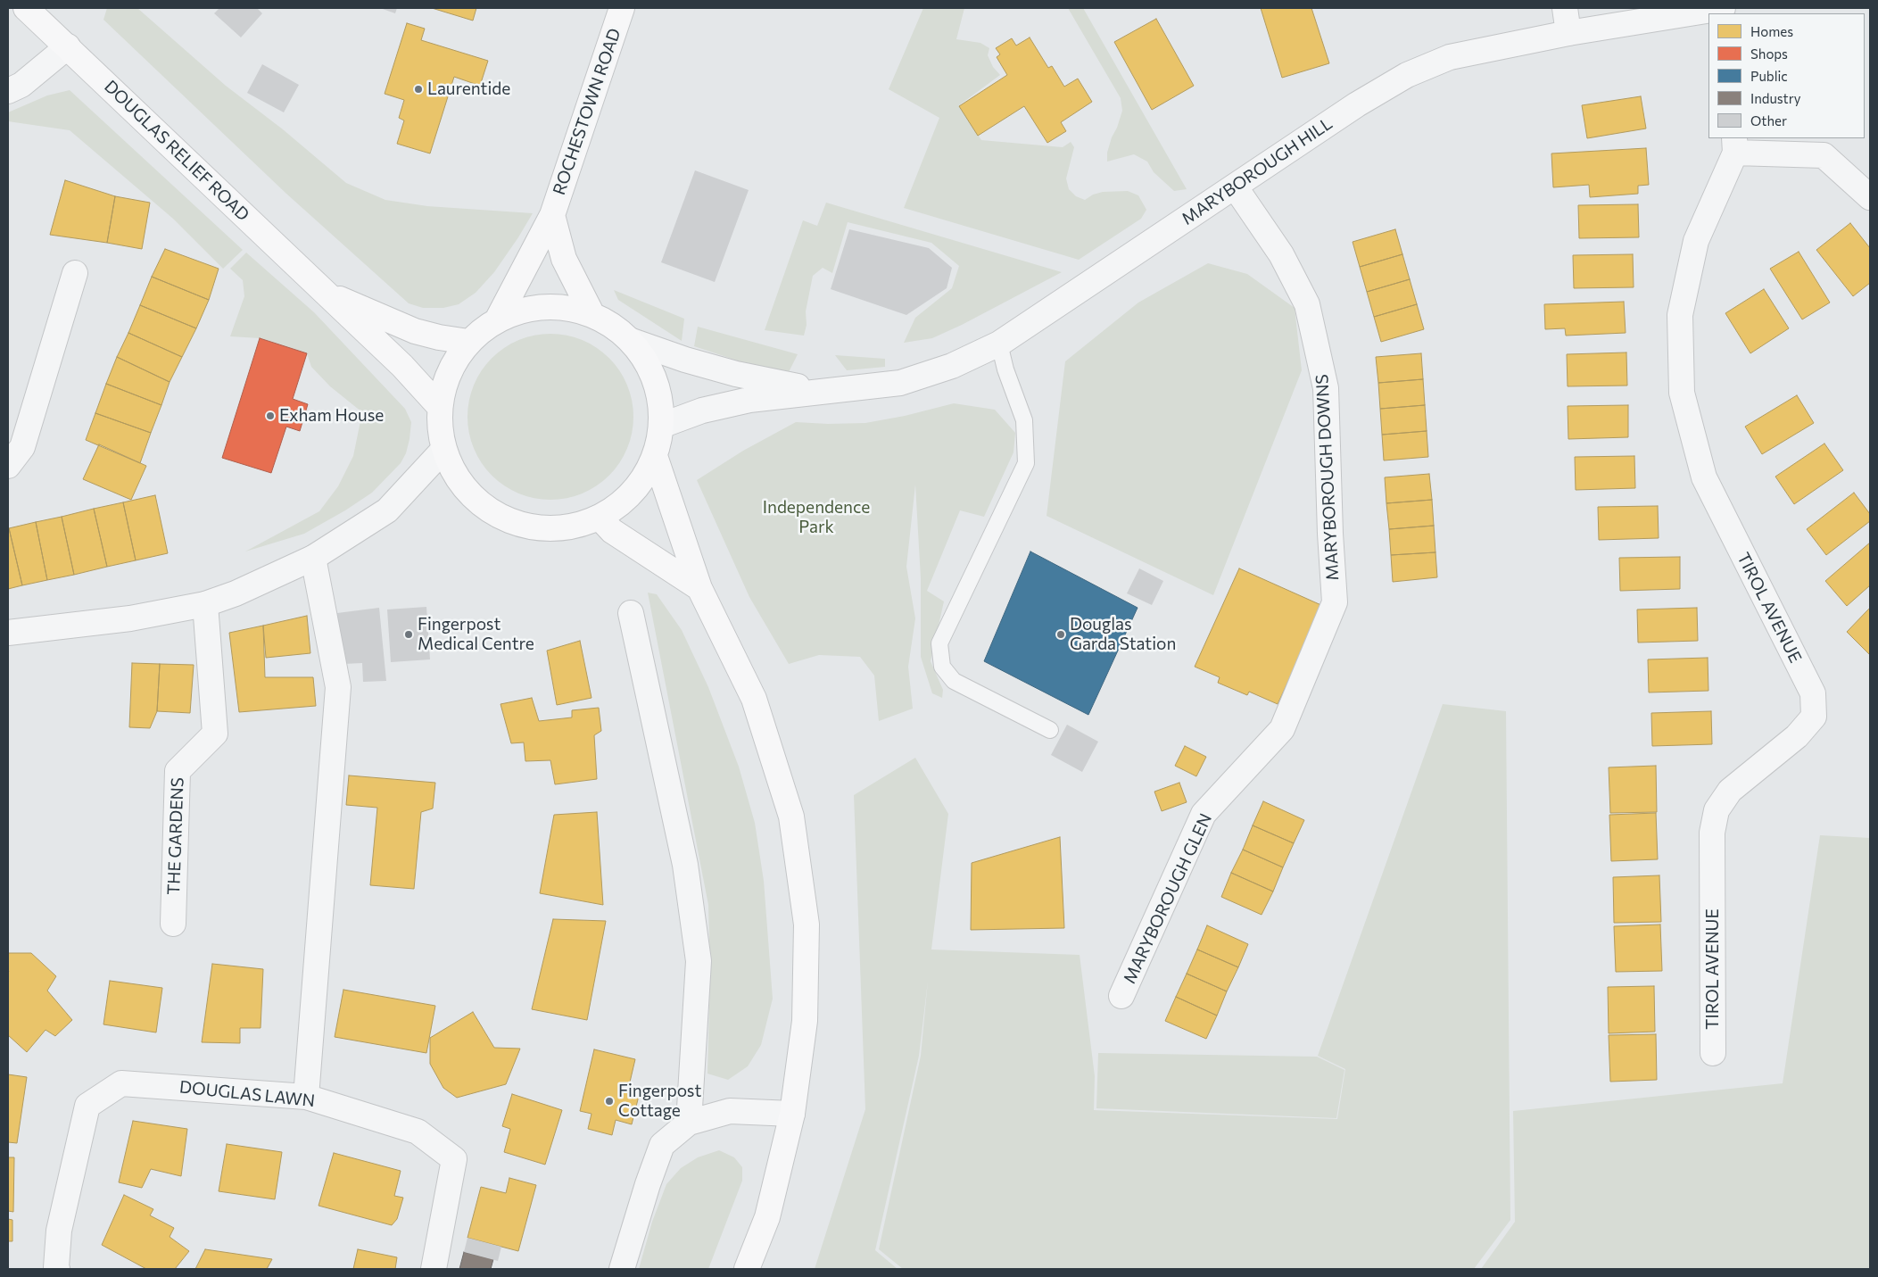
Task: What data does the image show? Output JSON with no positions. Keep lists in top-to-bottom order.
{
  "streets": {
    "main road": ["ROCHESTOWN ROAD", "DOUGLAS RELIEF ROAD"],
    "street": [
      "MARYBOROUGH HILL",
      "MARYBOROUGH DOWNS",
      "TIROL AVENUE",
      "THE GARDENS",
      "MARYBOROUGH GLEN",
      "DOUGLAS LAWN"
    ]
  },
  "crossings": [
    ["MARYBOROUGH HILL", "MARYBOROUGH DOWNS"],
    ["MARYBOROUGH DOWNS", "MARYBOROUGH GLEN"]
  ],
  "parks": ["Independence Park"],
  "places": [
    "Laurentide",
    "Exham House",
    "Fingerpost Medical Centre",
    "Douglas Garda Station",
    "Fingerpost Cottage"
  ],
  "legend": [
    "Homes",
    "Shops",
    "Public",
    "Industry",
    "Other"
  ]
}
